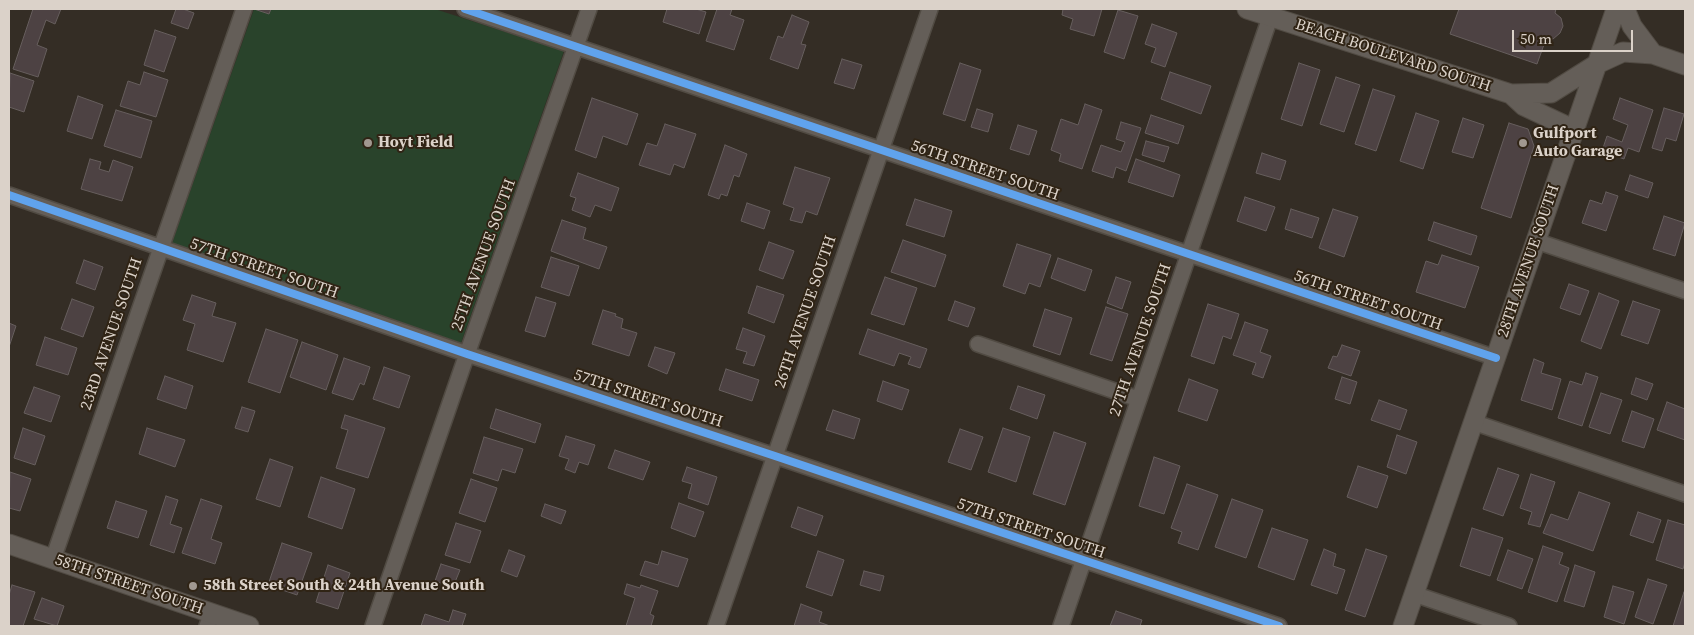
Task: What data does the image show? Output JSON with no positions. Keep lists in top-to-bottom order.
{
  "streets": {
    "street": [
      "BEACH BOULEVARD SOUTH",
      "56TH STREET SOUTH",
      "25TH AVENUE SOUTH",
      "28TH AVENUE SOUTH",
      "57TH STREET SOUTH",
      "26TH AVENUE SOUTH",
      "23RD AVENUE SOUTH",
      "27TH AVENUE SOUTH",
      "58TH STREET SOUTH"
    ]
  },
  "crossings": [
    ["BEACH BOULEVARD SOUTH", "28TH AVENUE SOUTH"],
    ["BEACH BOULEVARD SOUTH", "27TH AVENUE SOUTH"],
    ["56TH STREET SOUTH", "25TH AVENUE SOUTH"],
    ["56TH STREET SOUTH", "28TH AVENUE SOUTH"],
    ["56TH STREET SOUTH", "26TH AVENUE SOUTH"],
    ["56TH STREET SOUTH", "27TH AVENUE SOUTH"],
    ["25TH AVENUE SOUTH", "57TH STREET SOUTH"],
    ["57TH STREET SOUTH", "26TH AVENUE SOUTH"],
    ["57TH STREET SOUTH", "23RD AVENUE SOUTH"],
    ["57TH STREET SOUTH", "27TH AVENUE SOUTH"],
    ["23RD AVENUE SOUTH", "58TH STREET SOUTH"]
  ],
  "places": ["Hoyt Field", "Gulfport Auto Garage", "58th Street South & 24th Avenue South"],
  "scale_bar": "50 m"
}
